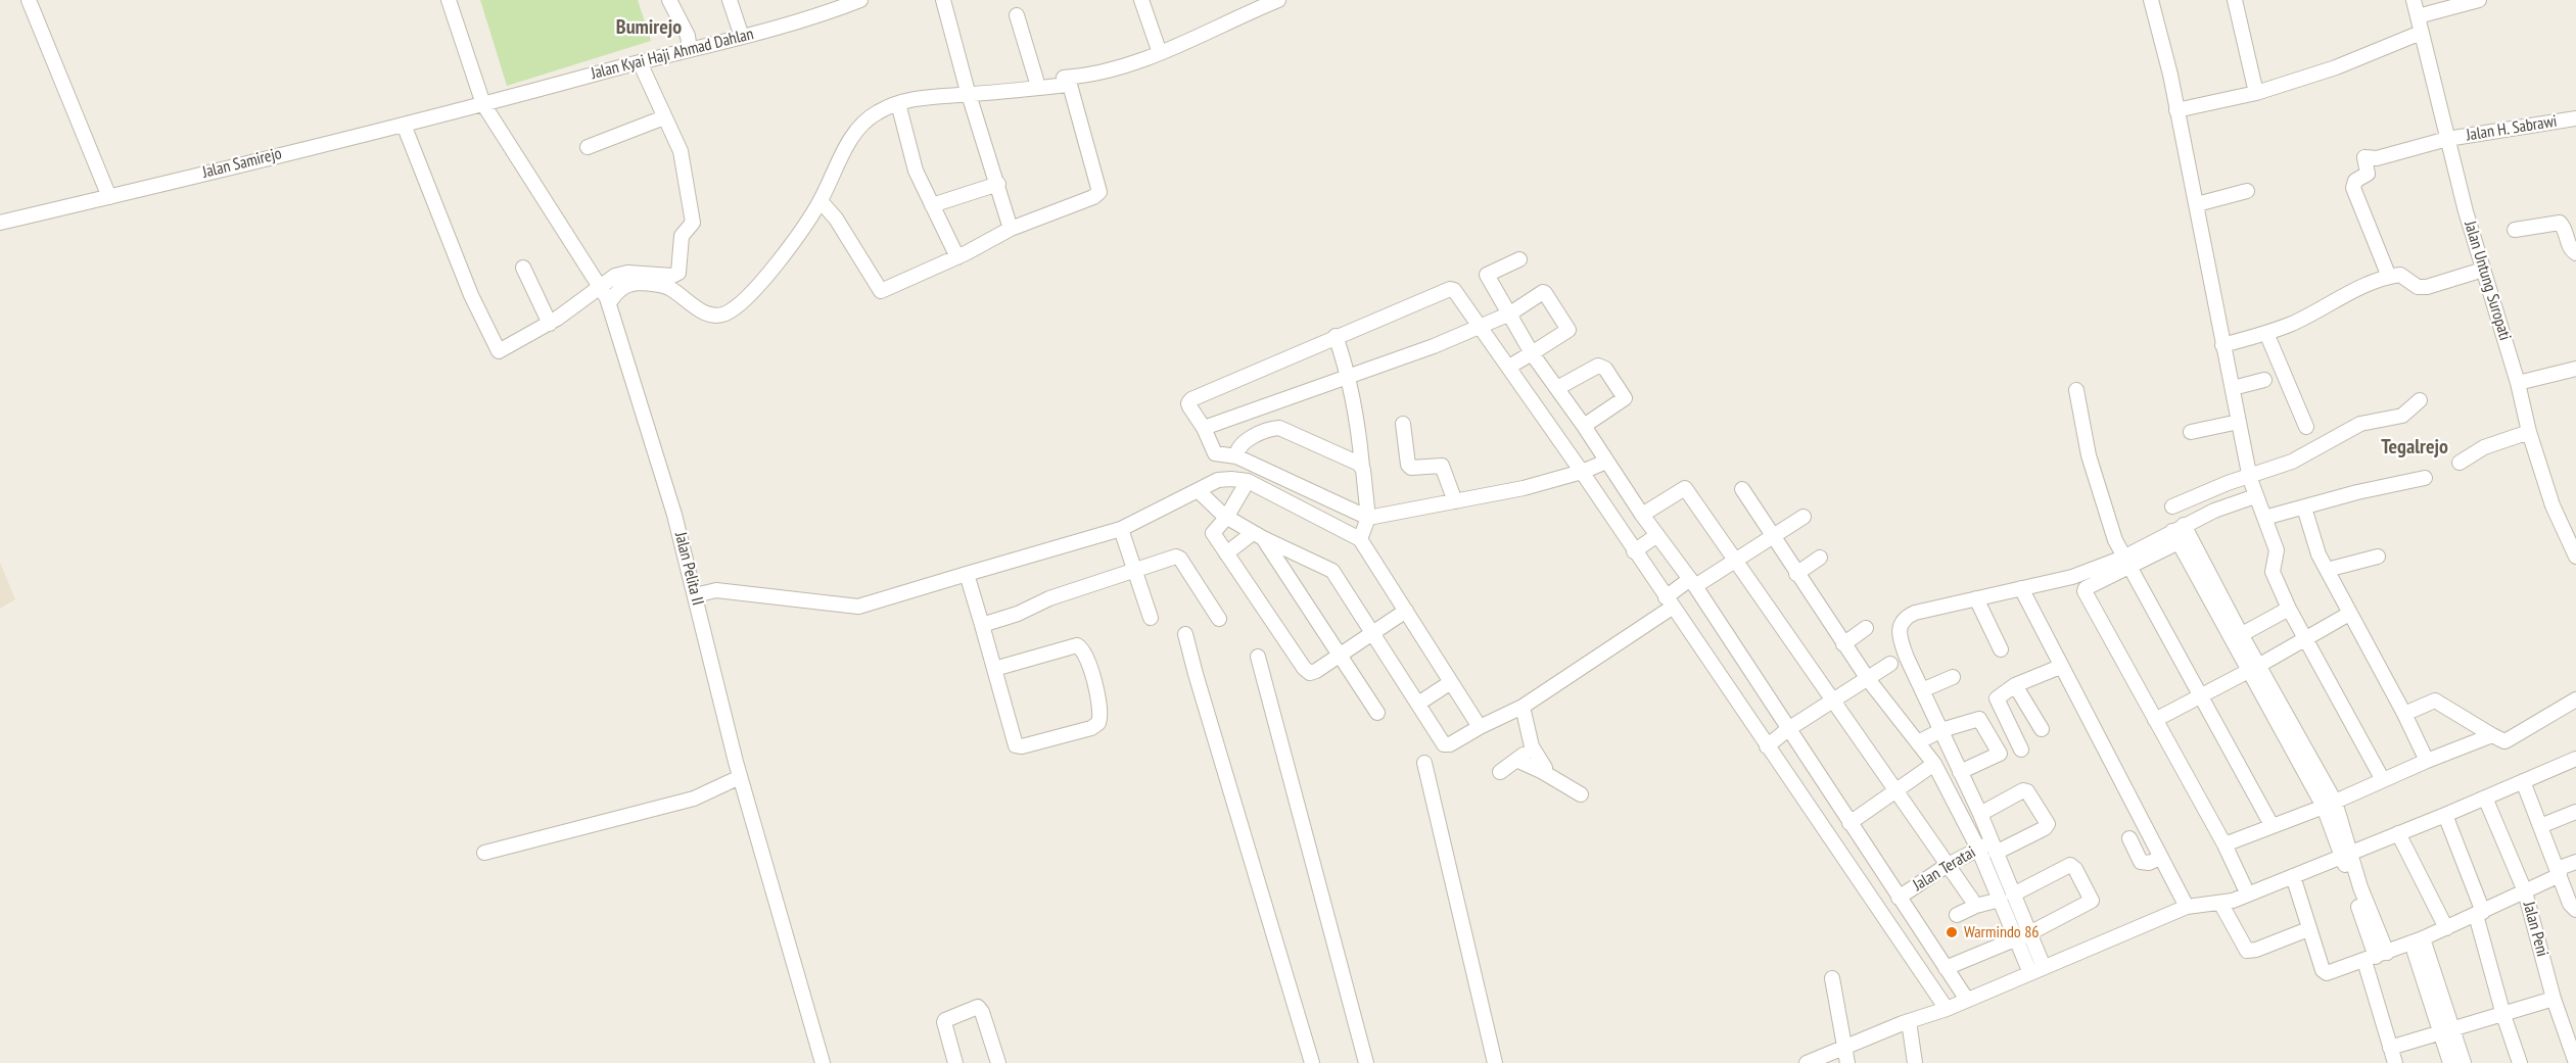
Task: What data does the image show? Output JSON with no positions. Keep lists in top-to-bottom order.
{
  "streets": {
    "street": [
      "Jalan Kyai Haji Ahmad Dahlan",
      "Jalan H. Sabrawi",
      "Jalan Samirejo",
      "Jalan Untung Suropati",
      "Jalan Pelita II",
      "Jalan Teratai",
      "Jalan Peni"
    ]
  },
  "crossings": [
    ["Jalan Kyai Haji Ahmad Dahlan", "Jalan Samirejo"],
    ["Jalan Kyai Haji Ahmad Dahlan", "Jalan Pelita II"],
    ["Jalan H. Sabrawi", "Jalan Untung Suropati"],
    ["Jalan Samirejo", "Jalan Pelita II"]
  ],
  "districts": ["Bumirejo", "Tegalrejo"],
  "places": ["Warmindo 86"]
}
